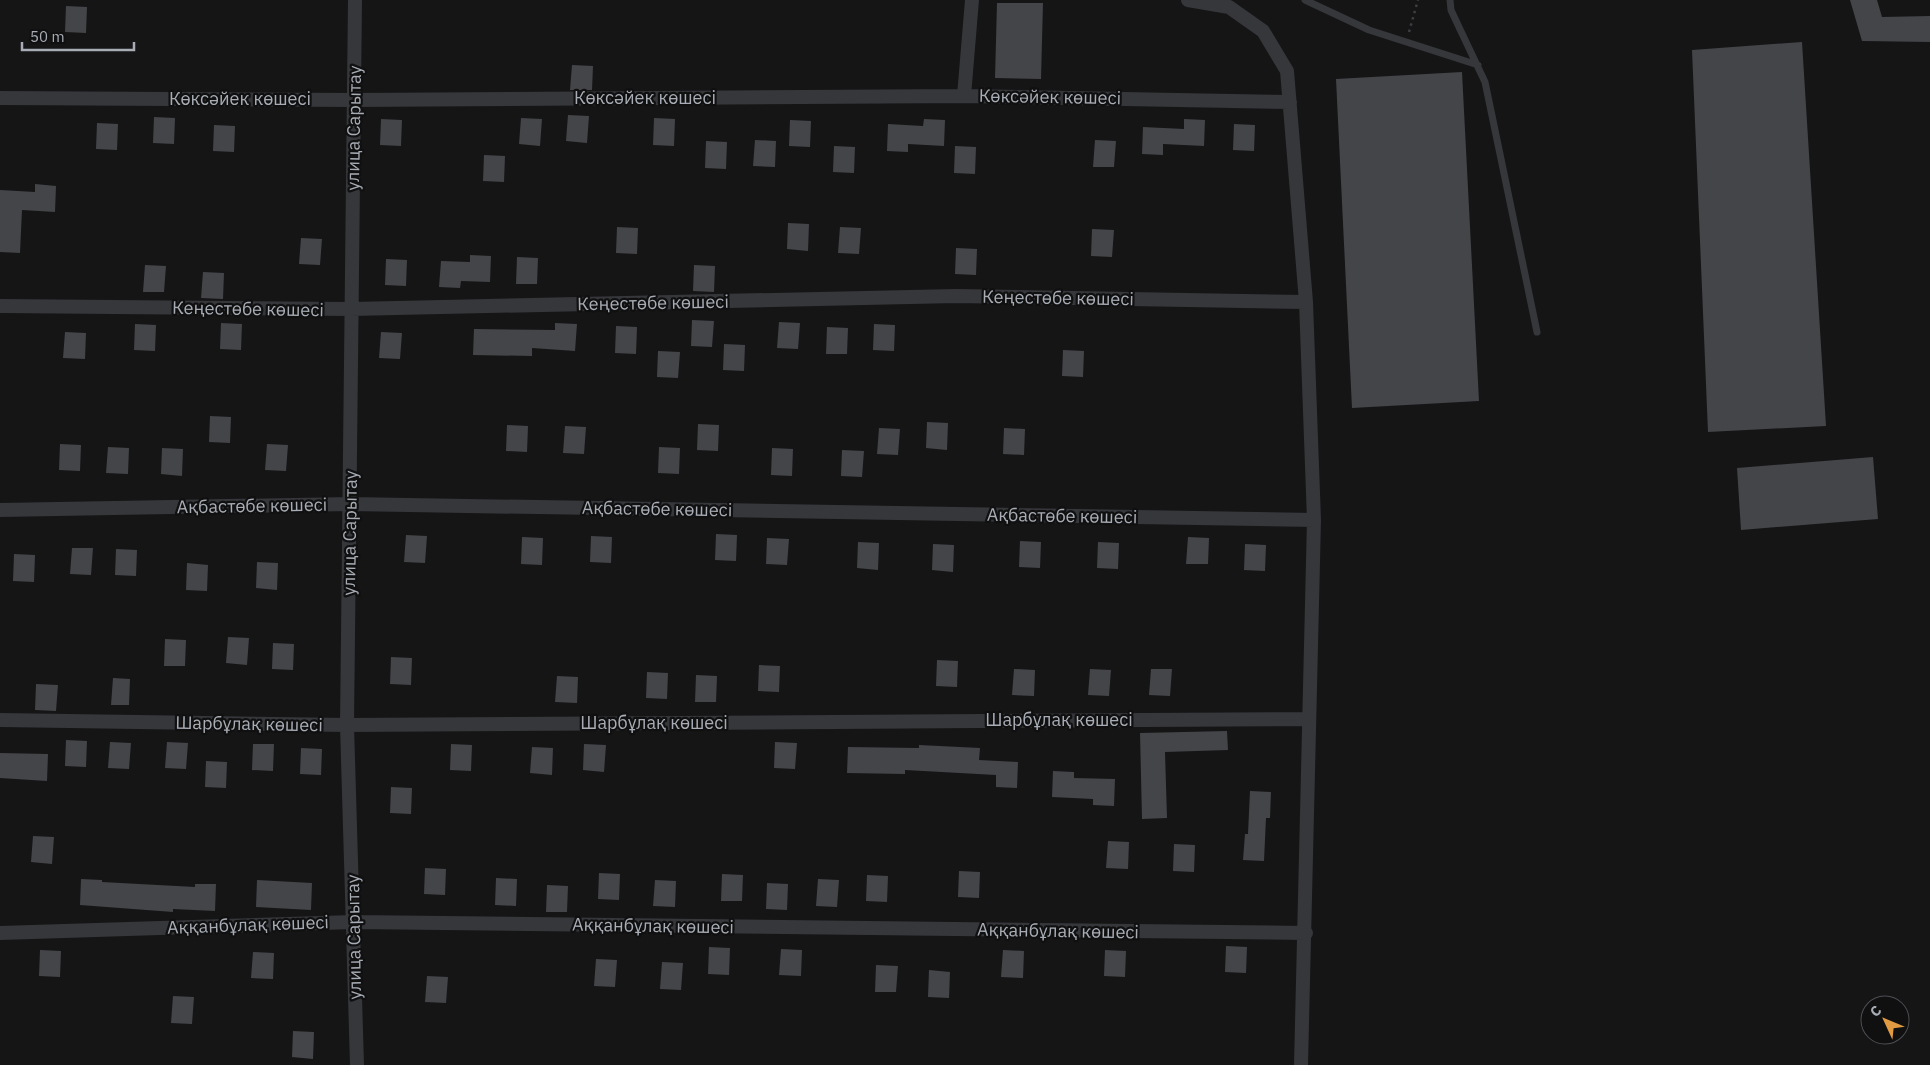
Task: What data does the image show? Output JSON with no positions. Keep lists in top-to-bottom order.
{
  "streets": {
    "street": [
      "Көксәйек көшесі",
      "улица Сарытау",
      "Кеңестөбе көшесі",
      "Ақбастөбе көшесі",
      "Шарбұлақ көшесі",
      "Аққанбұлақ көшесі"
    ]
  },
  "crossings": [
    ["Көксәйек көшесі", "улица Сарытау"],
    ["улица Сарытау", "Кеңестөбе көшесі"],
    ["улица Сарытау", "Ақбастөбе көшесі"],
    ["улица Сарытау", "Шарбұлақ көшесі"],
    ["улица Сарытау", "Аққанбұлақ көшесі"]
  ],
  "scale_bar": "50 m",
  "north": "top left"
}
